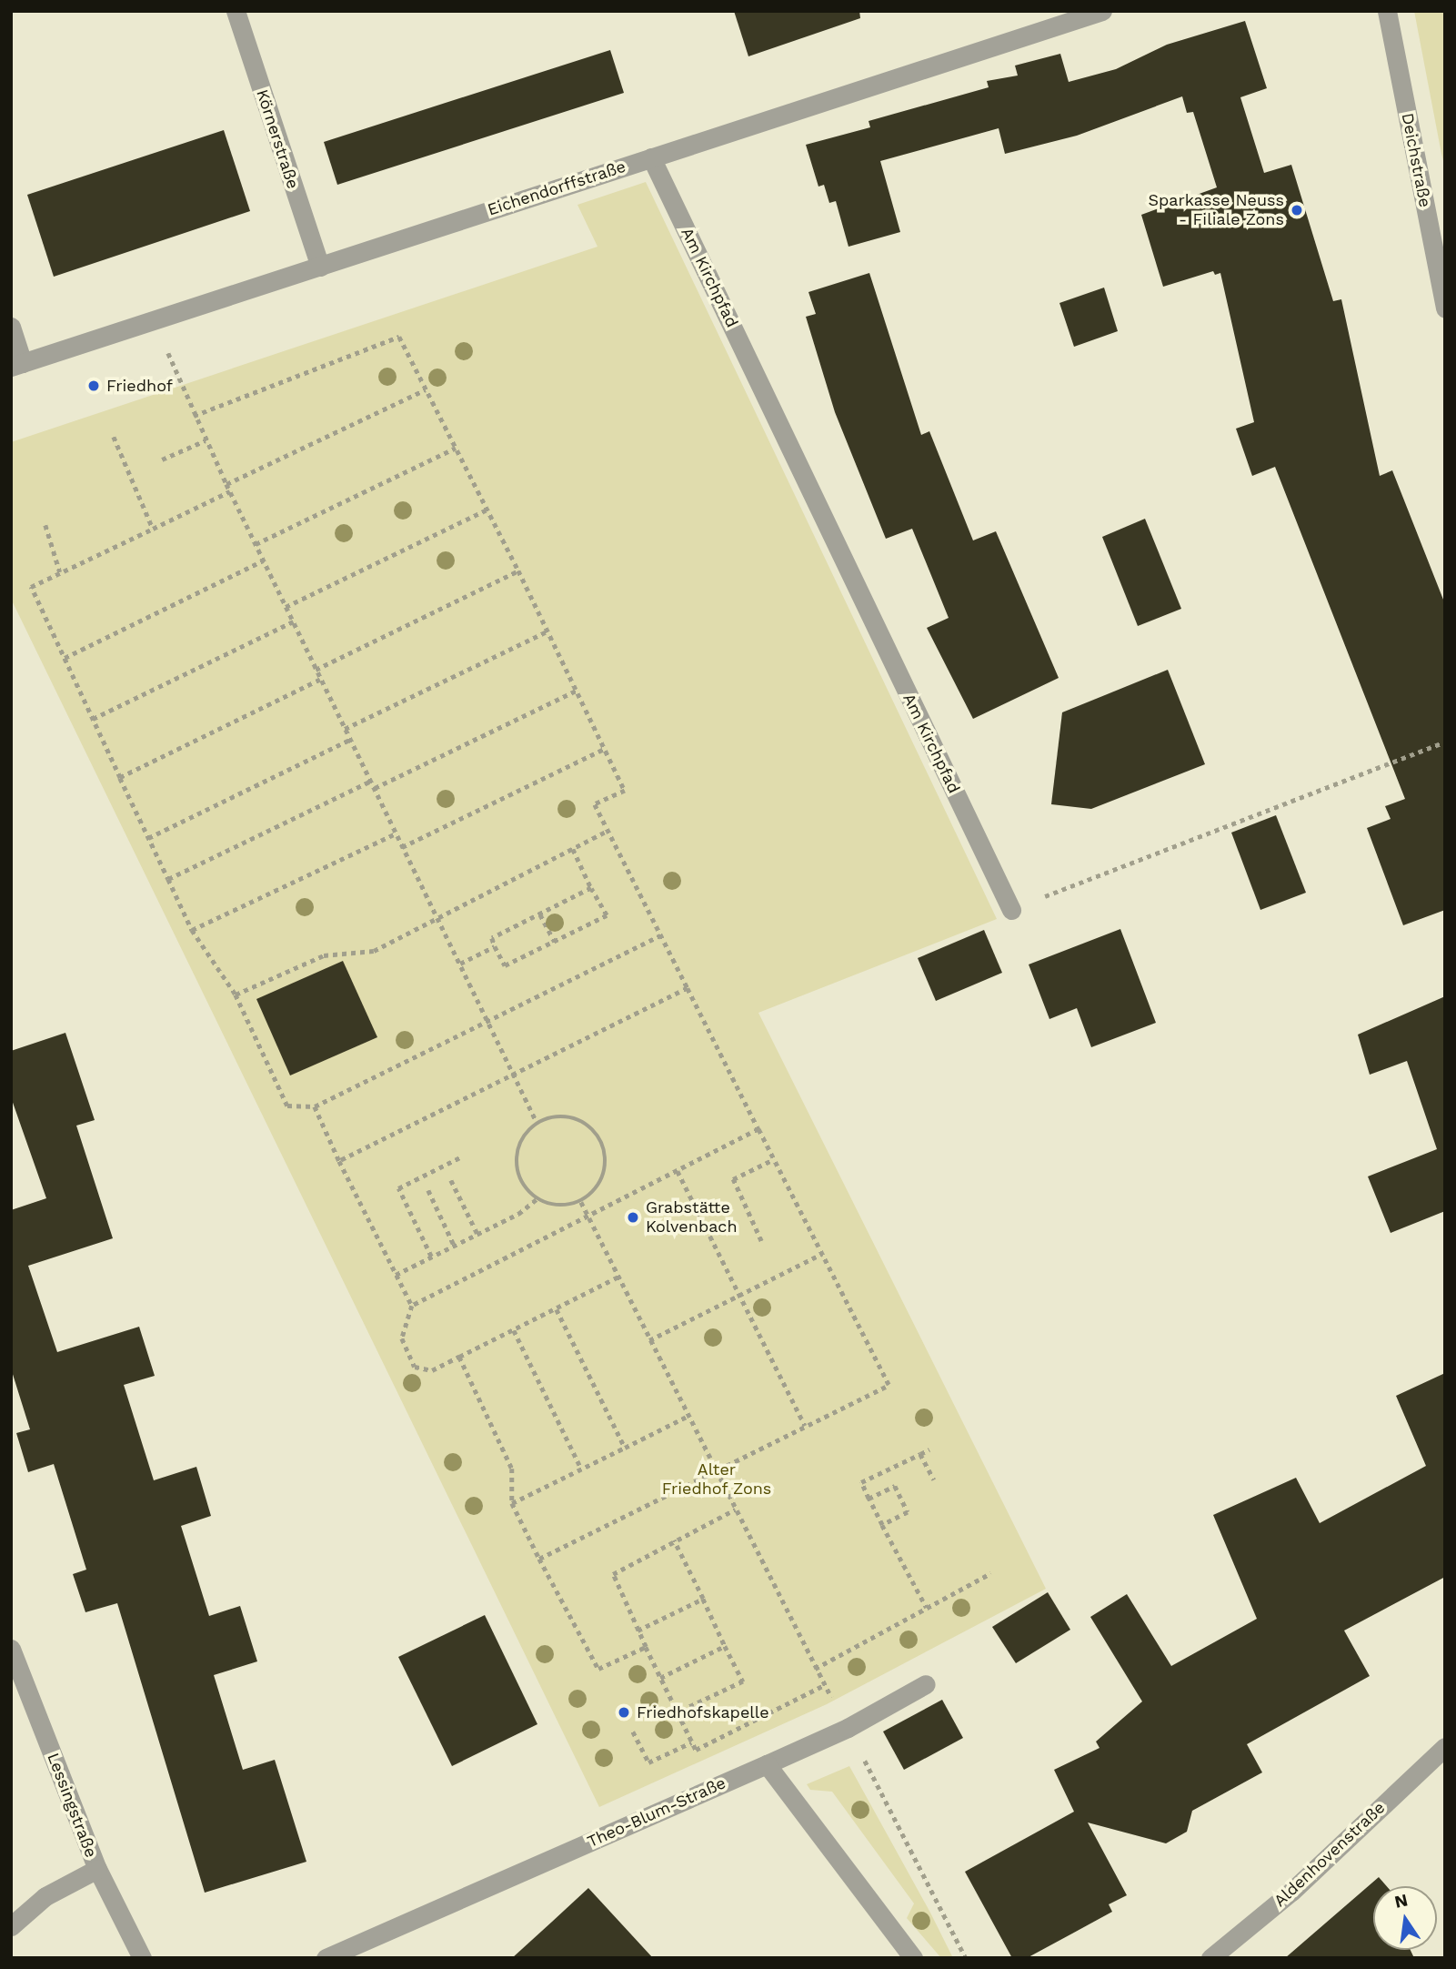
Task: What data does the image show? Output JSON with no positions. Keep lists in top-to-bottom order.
{
  "streets": {
    "street": [
      "Körnerstraße",
      "Deichstraße",
      "Eichendorffstraße",
      "Am Kirchpfad",
      "Lessingstraße",
      "Theo-Blum-Straße",
      "Aldenhovenstraße"
    ]
  },
  "crossings": [
    ["Körnerstraße", "Eichendorffstraße"],
    ["Eichendorffstraße", "Am Kirchpfad"]
  ],
  "parks": ["Alter Friedhof Zons"],
  "places": [
    "Sparkasse Neuss - Filiale Zons",
    "Friedhof",
    "Grabstätte Kolvenbach",
    "Friedhofskapelle"
  ],
  "north": "top"
}
